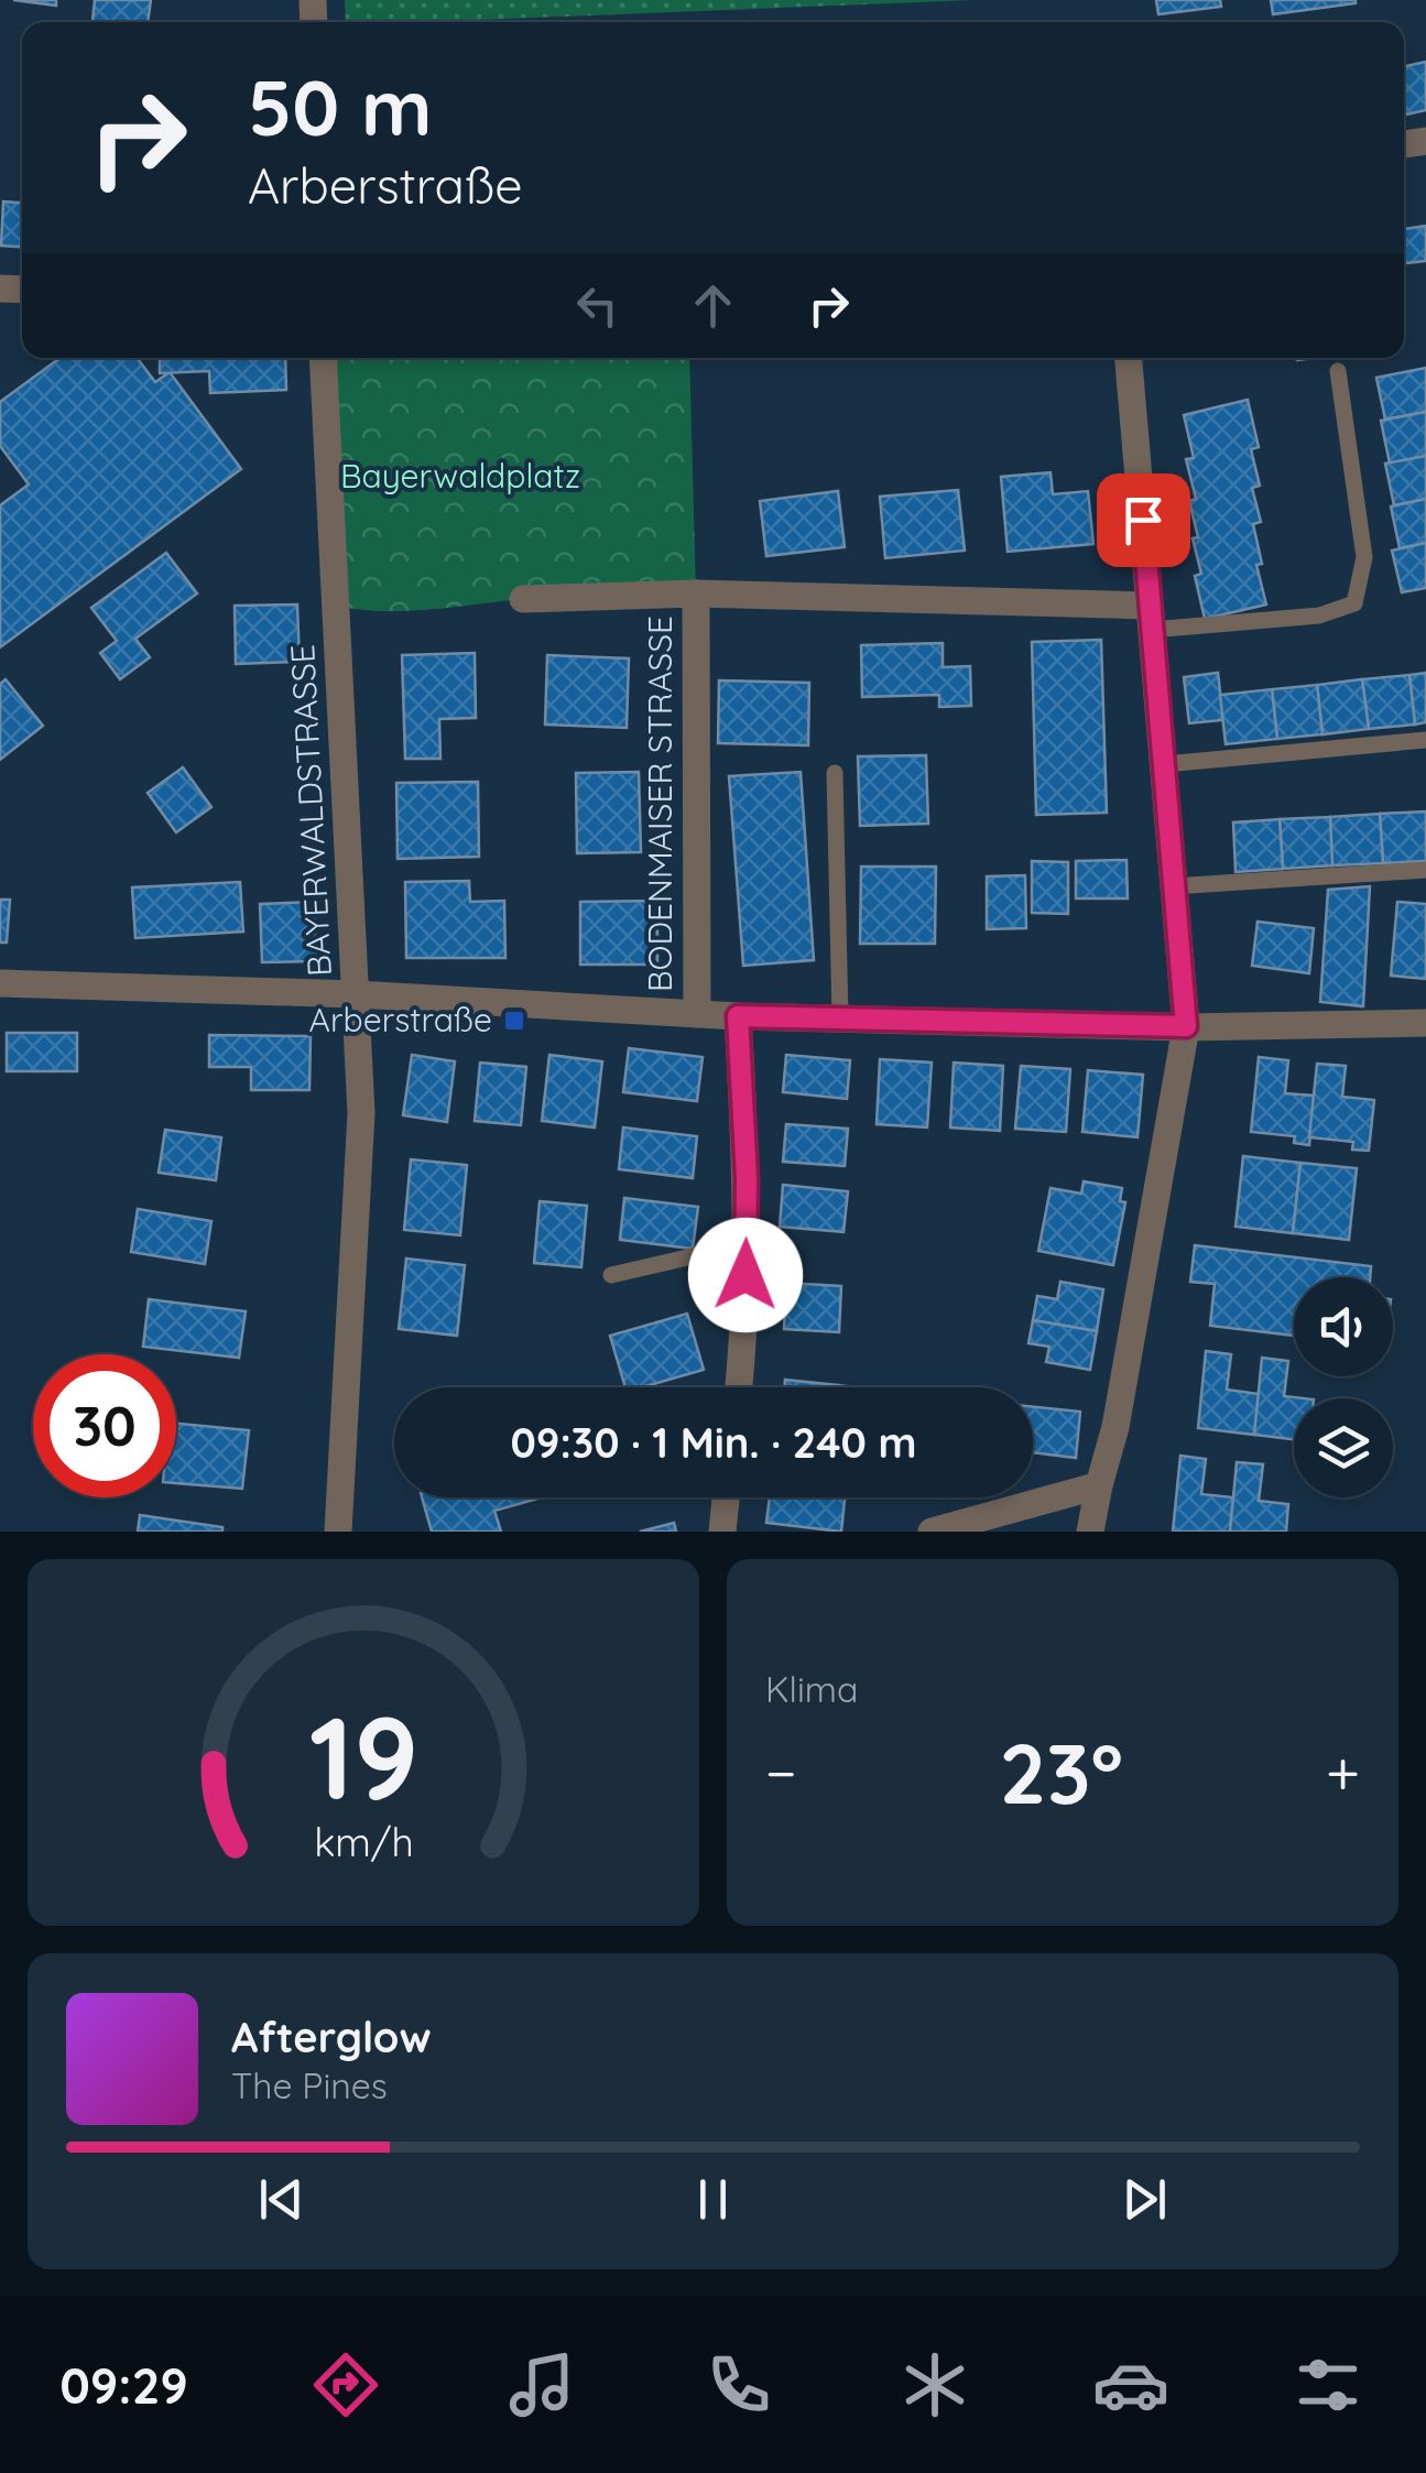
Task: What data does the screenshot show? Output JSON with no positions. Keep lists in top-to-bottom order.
{
  "streets": {
    "street": ["BODENMAISER STRASSE", "BAYERWALDSTRASSE"]
  },
  "parks": ["Bayerwaldplatz"],
  "places": {
    "transit": ["Arberstraße"]
  },
  "page": {
    "turn": ["50 m", "Arberstraße"],
    "limit": "30",
    "trip": "09:30 · 1 Min. · 240 m",
    "tile": "Klima",
    "heat": ["−", "23°", "+"],
    "song": ["Afterglow", "The Pines"],
    "tabs": "09:29",
    "gauge": ["19", "km/h"]
  }
}
